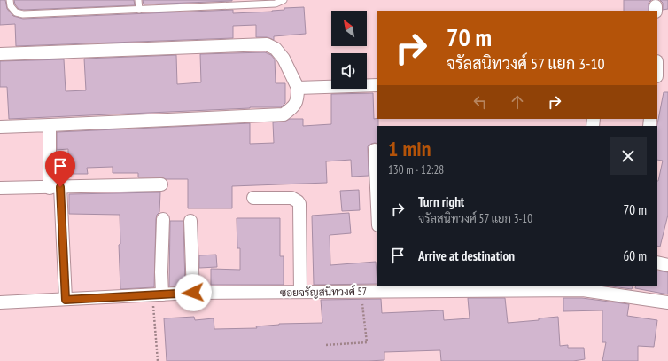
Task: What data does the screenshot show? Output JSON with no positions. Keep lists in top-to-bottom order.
{
  "streets": {
    "street": ["ซอยจรัญสนิทวงศ์ 57"]
  },
  "north": "top left",
  "page": {
    "turn": ["70 m", "จรัลสนิทวงศ์ 57 แยก 3-10"],
    "heading": ["1 min", "130 m · 12:28"],
    "list": [
      {
        "name": "Turn right",
        "note": "จรัลสนิทวงศ์ 57 แยก 3-10",
        "value": "70 m"
      },
      {
        "name": "Arrive at destination",
        "value": "60 m"
      }
    ]
  }
}
